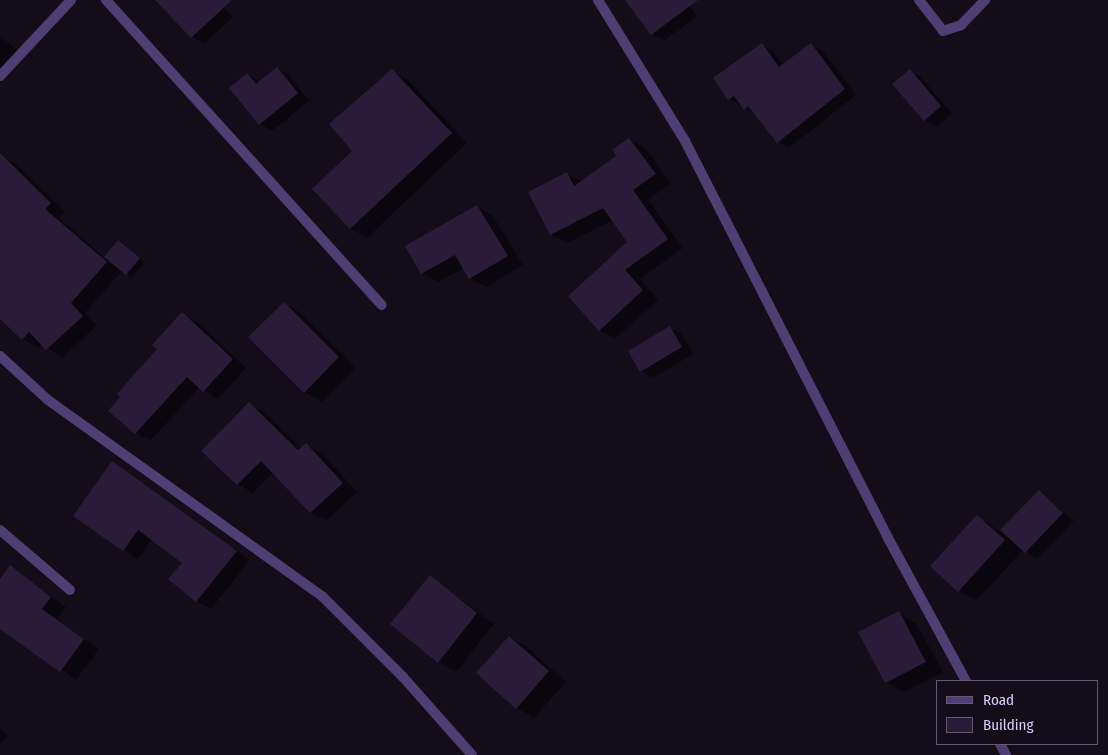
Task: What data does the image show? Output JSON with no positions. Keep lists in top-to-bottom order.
{
  "legend": ["Road", "Building"]
}
